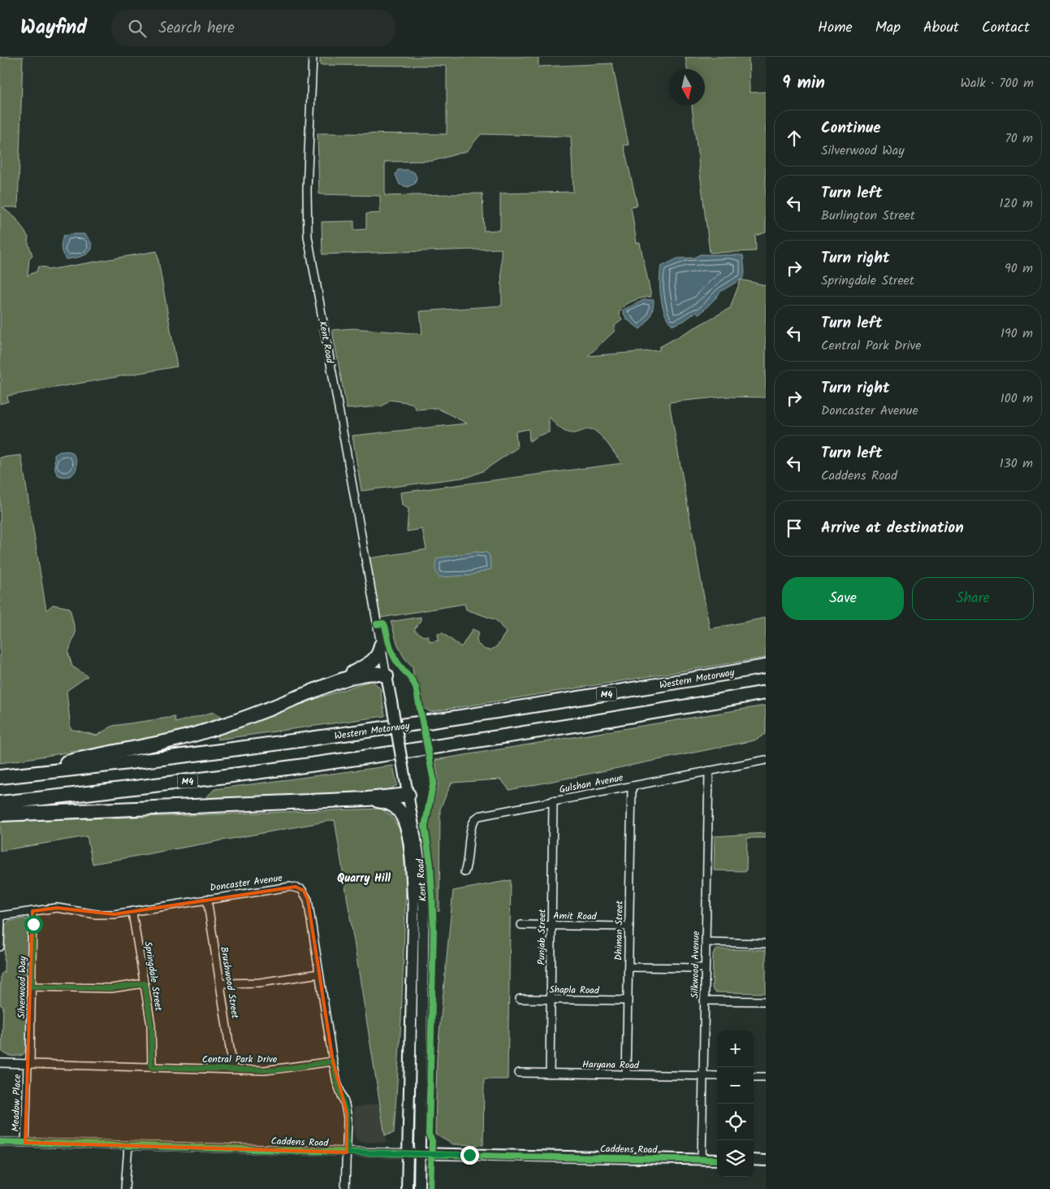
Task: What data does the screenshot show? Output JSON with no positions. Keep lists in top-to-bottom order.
{
  "streets": {
    "highway": ["Western Motorway", "M4"],
    "main road": ["Kent Road", "Caddens Road"],
    "street": [
      "Gulshan Avenue",
      "Doncaster Avenue",
      "Amit Road",
      "Dhiman Street",
      "Punjab Street",
      "Silkwood Avenue",
      "Springdale Street",
      "Brushwood Street",
      "Silverwood Way",
      "Shapla Road",
      "Central Park Drive",
      "Haryana Road",
      "Meadow Place"
    ]
  },
  "crossings": [
    ["Kent Road", "Caddens Road"],
    ["Gulshan Avenue", "Dhiman Street"],
    ["Gulshan Avenue", "Punjab Street"],
    ["Gulshan Avenue", "Silkwood Avenue"],
    ["Doncaster Avenue", "Springdale Street"],
    ["Doncaster Avenue", "Brushwood Street"],
    ["Doncaster Avenue", "Silverwood Way"],
    ["Doncaster Avenue", "Central Park Drive"],
    ["Doncaster Avenue", "Caddens Road"],
    ["Amit Road", "Dhiman Street"],
    ["Amit Road", "Punjab Street"],
    ["Dhiman Street", "Shapla Road"],
    ["Dhiman Street", "Haryana Road"],
    ["Punjab Street", "Shapla Road"],
    ["Punjab Street", "Haryana Road"],
    ["Silkwood Avenue", "Haryana Road"],
    ["Silkwood Avenue", "Caddens Road"],
    ["Springdale Street", "Central Park Drive"],
    ["Brushwood Street", "Central Park Drive"],
    ["Silverwood Way", "Central Park Drive"],
    ["Silverwood Way", "Meadow Place"],
    ["Central Park Drive", "Meadow Place"],
    ["Meadow Place", "Caddens Road"]
  ],
  "districts": ["Quarry Hill"],
  "north": "bottom",
  "page": {
    "header": "Wayfind",
    "search": "Search here",
    "nav": [
      "Home",
      "Map",
      "About",
      "Contact"
    ],
    "heading": ["9 min", "Walk · 700 m"],
    "list": [
      ["Continue", "Silverwood Way", "70 m"],
      ["Turn left", "Burlington Street", "120 m"],
      ["Turn right", "Springdale Street", "90 m"],
      ["Turn left", "Central Park Drive", "190 m"],
      ["Turn right", "Doncaster Avenue", "100 m"],
      ["Turn left", "Caddens Road", "130 m"],
      "Arrive at destination"
    ],
    "buttons": ["Save", "Share"],
    "map_buttons": ["+", "−"]
  }
}
